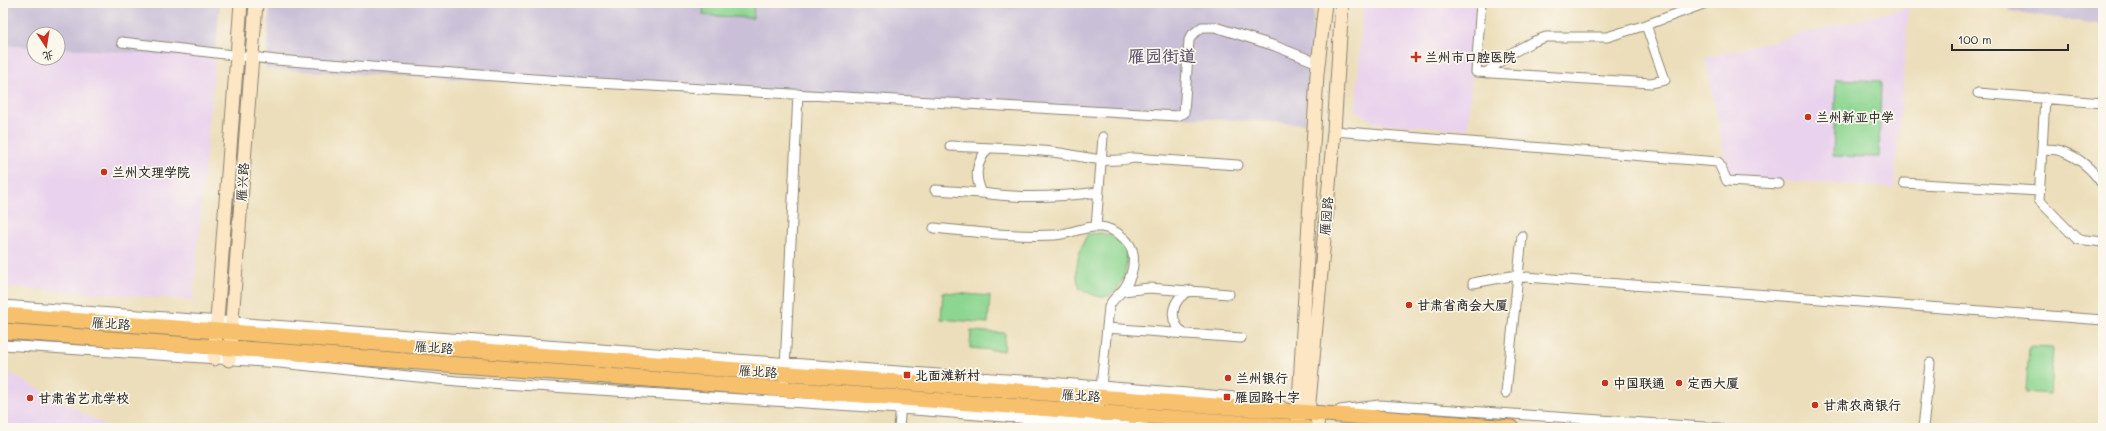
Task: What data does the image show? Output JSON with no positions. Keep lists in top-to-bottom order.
{
  "streets": {
    "main road": ["雁兴路", "雁园路", "雁北路"]
  },
  "crossings": [
    ["雁兴路", "雁北路"],
    ["雁园路", "雁北路"]
  ],
  "districts": ["雁园街道"],
  "places": {
    "health": ["兰州市口腔医院"],
    "other": [
      "兰州新亚中学",
      "兰州文理学院",
      "甘肃省商会大厦",
      "兰州银行",
      "中国联通",
      "定西大厦",
      "甘肃省艺术学校",
      "甘肃农商银行"
    ],
    "transit": ["北面滩新村", "雁园路十字"]
  },
  "scale_bar": "100 m",
  "north": "bottom"
}
